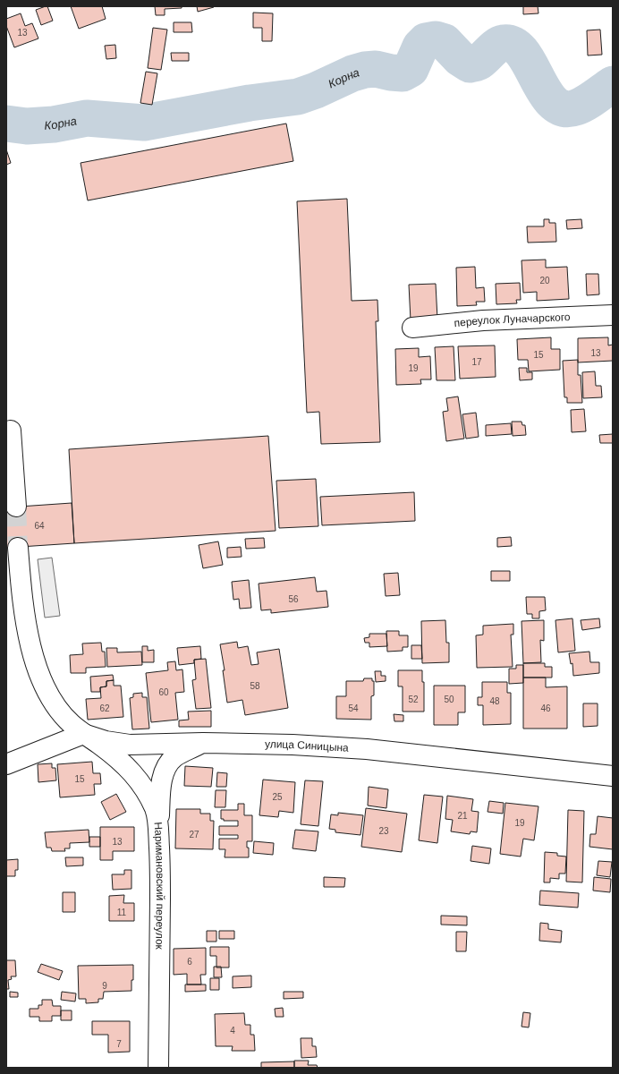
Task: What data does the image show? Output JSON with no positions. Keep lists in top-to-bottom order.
{
  "streets": {
    "street": ["переулок Луначарского", "улица Синицына", "Наримановский переулок"]
  },
  "crossings": [
    ["улица Синицына", "Наримановский переулок"]
  ],
  "water": ["Корна"],
  "house_numbers": [
    "13",
    "20",
    "13",
    "15",
    "17",
    "19",
    "64",
    "56",
    "58",
    "60",
    "52",
    "50",
    "48",
    "62",
    "54",
    "46",
    "15",
    "25",
    "21",
    "19",
    "23",
    "27",
    "13",
    "11",
    "6",
    "9",
    "4",
    "7"
  ]
}
